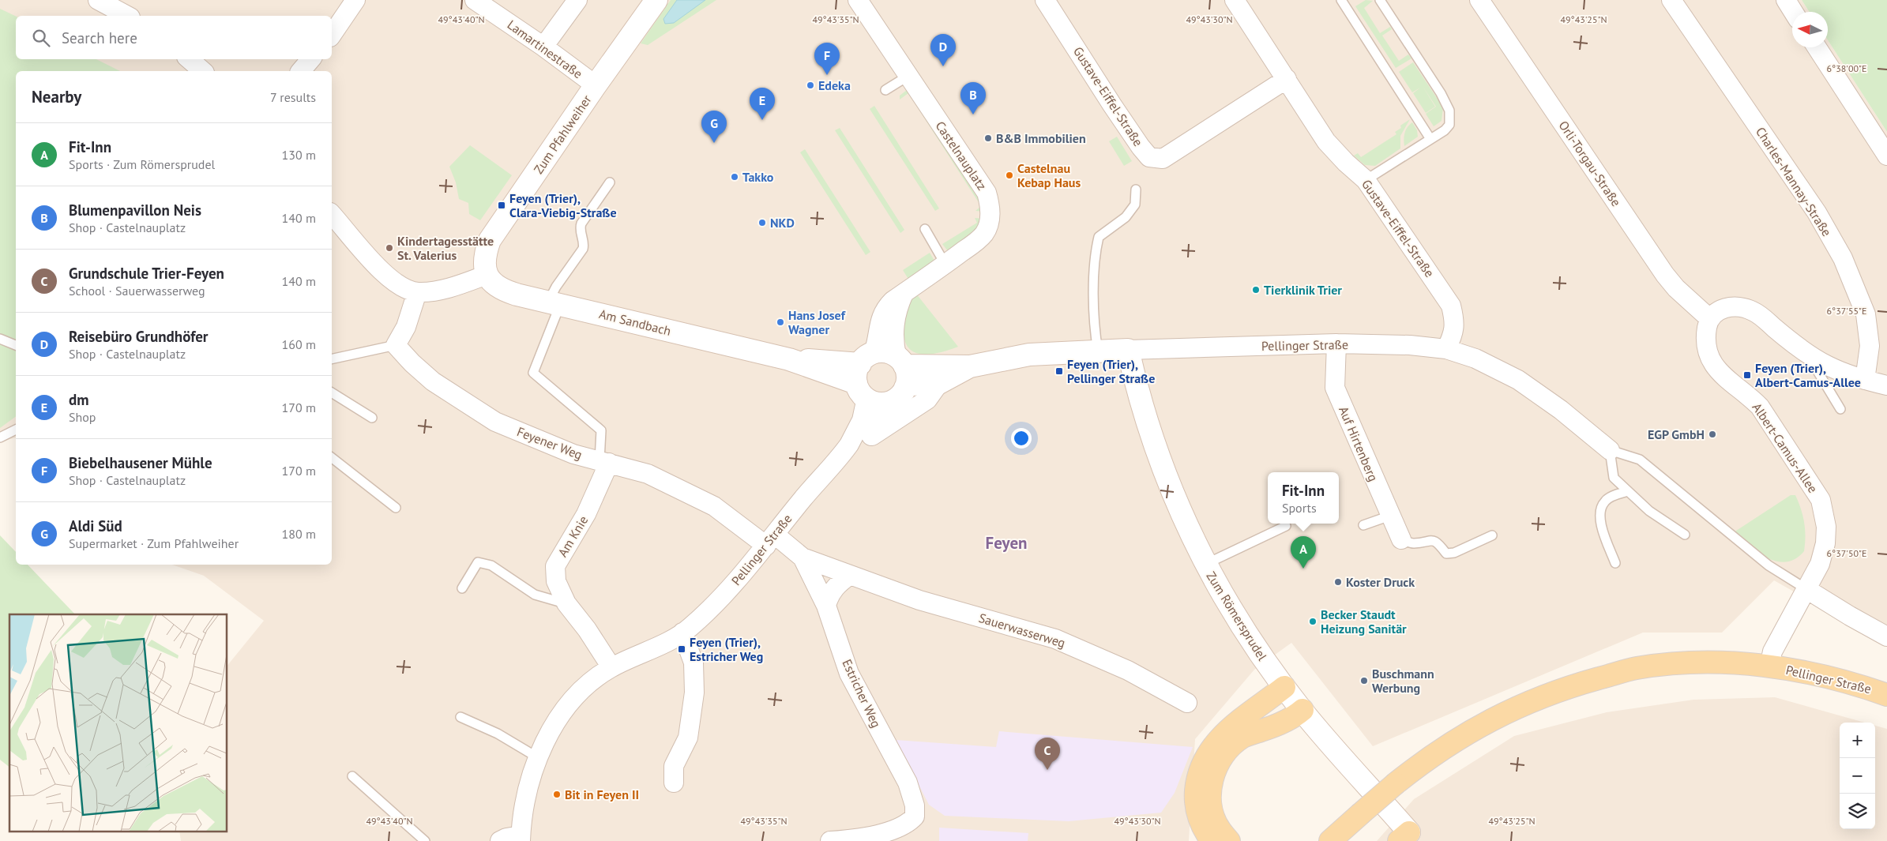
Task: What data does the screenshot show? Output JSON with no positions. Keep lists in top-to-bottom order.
{
  "streets": {
    "main road": ["Pellinger Straße"],
    "street": [
      "Lamartinestraße",
      "Gustave-Eiffel-Straße",
      "Zum Pfahlweiher",
      "Castelnauplatz",
      "Orli-Torgau-Straße",
      "Charles-Mannay-Straße",
      "Am Sandbach",
      "Feyener Weg",
      "Auf Hirtenberg",
      "Albert-Camus-Allee",
      "Am Knie",
      "Zum Römersprudel",
      "Sauerwasserweg",
      "Estricher Weg"
    ]
  },
  "crossings": [
    ["Lamartinestraße", "Zum Pfahlweiher"],
    ["Gustave-Eiffel-Straße", "Pellinger Straße"],
    ["Zum Pfahlweiher", "Am Sandbach"],
    ["Castelnauplatz", "Am Sandbach"],
    ["Castelnauplatz", "Pellinger Straße"],
    ["Orli-Torgau-Straße", "Albert-Camus-Allee"],
    ["Am Sandbach", "Pellinger Straße"],
    ["Pellinger Straße", "Feyener Weg"],
    ["Pellinger Straße", "Auf Hirtenberg"],
    ["Pellinger Straße", "Albert-Camus-Allee"],
    ["Pellinger Straße", "Am Knie"],
    ["Pellinger Straße", "Zum Römersprudel"],
    ["Pellinger Straße", "Estricher Weg"],
    ["Feyener Weg", "Am Knie"],
    ["Feyener Weg", "Estricher Weg"],
    ["Sauerwasserweg", "Estricher Weg"]
  ],
  "districts": ["Feyen"],
  "places": {
    "other": [
      "Edeka",
      "B&B Immobilien",
      "Castelnau Kebap Haus",
      "Takko",
      "NKD",
      "Kindertagesstätte St. Valerius",
      "Tierklinik Trier",
      "Hans Josef Wagner",
      "EGP GmbH",
      "Koster Druck",
      "Becker Staudt Heizung Sanitär",
      "Buschmann Werbung",
      "Bit in Feyen II"
    ],
    "transit": [
      "Feyen (Trier), Clara-Viebig-Straße",
      "Feyen (Trier), Pellinger Straße",
      "Feyen (Trier), Albert-Camus-Allee",
      "Feyen (Trier), Estricher Weg"
    ]
  },
  "north": "left",
  "page": {
    "search": "Search here",
    "pins": [
      "D",
      "F",
      "B",
      "E",
      "G",
      "A",
      "C"
    ],
    "heading": ["Nearby", "7 results"],
    "list": [
      {
        "mark": "A",
        "name": "Fit-Inn",
        "note": "Sports · Zum Römersprudel",
        "value": "130 m"
      },
      {
        "mark": "B",
        "name": "Blumenpavillon Neis",
        "note": "Shop · Castelnauplatz",
        "value": "140 m"
      },
      {
        "mark": "C",
        "name": "Grundschule Trier-Feyen",
        "note": "School · Sauerwasserweg",
        "value": "140 m"
      },
      {
        "mark": "D",
        "name": "Reisebüro Grundhöfer",
        "note": "Shop · Castelnauplatz",
        "value": "160 m"
      },
      {
        "mark": "E",
        "name": "dm",
        "note": "Shop",
        "value": "170 m"
      },
      {
        "mark": "F",
        "name": "Biebelhausener Mühle",
        "note": "Shop · Castelnauplatz",
        "value": "170 m"
      },
      {
        "mark": "G",
        "name": "Aldi Süd",
        "note": "Supermarket · Zum Pfahlweiher",
        "value": "180 m"
      }
    ],
    "popup": ["Fit-Inn", "Sports"],
    "map_buttons": ["+", "−"]
  },
  "coordinates": [
    "49°43'40\"N",
    "49°43'35\"N",
    "49°43'30\"N",
    "49°43'25\"N",
    "6°38'00\"E",
    "6°37'55\"E",
    "6°37'50\"E"
  ]
}
